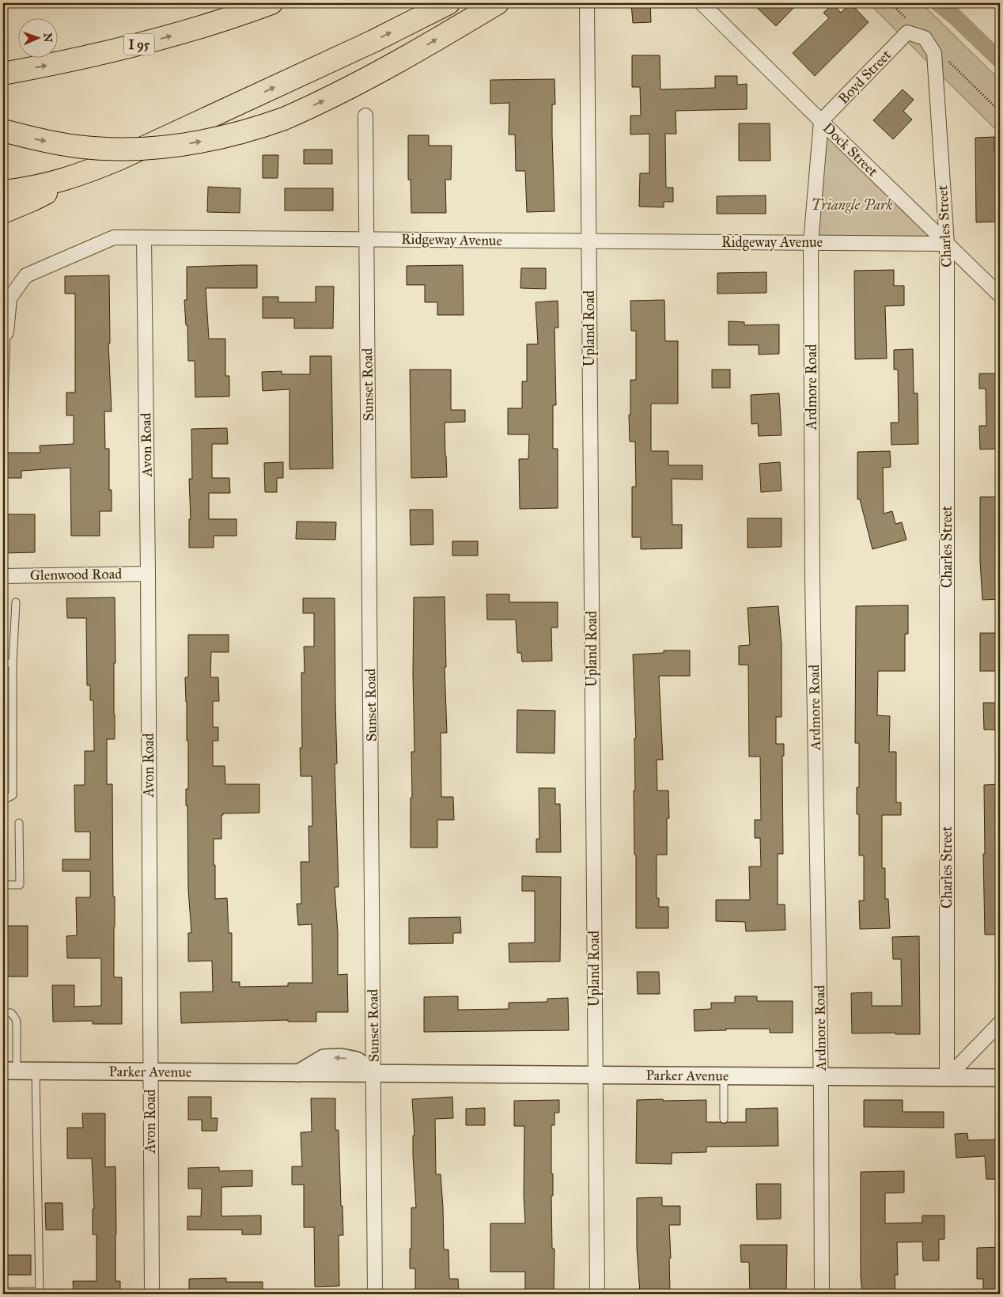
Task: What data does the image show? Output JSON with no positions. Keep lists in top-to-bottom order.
{
  "streets": {
    "highway": ["I 95"],
    "street": [
      "Boyd Street",
      "Dock Street",
      "Charles Street",
      "Ridgeway Avenue",
      "Upland Road",
      "Sunset Road",
      "Ardmore Road",
      "Avon Road",
      "Glenwood Road",
      "Parker Avenue"
    ]
  },
  "crossings": [
    ["Boyd Street", "Dock Street"],
    ["Boyd Street", "Charles Street"],
    ["Boyd Street", "Ardmore Road"],
    ["Dock Street", "Charles Street"],
    ["Dock Street", "Ridgeway Avenue"],
    ["Dock Street", "Ardmore Road"],
    ["Charles Street", "Ridgeway Avenue"],
    ["Charles Street", "Parker Avenue"],
    ["Ridgeway Avenue", "Upland Road"],
    ["Ridgeway Avenue", "Sunset Road"],
    ["Ridgeway Avenue", "Ardmore Road"],
    ["Ridgeway Avenue", "Avon Road"],
    ["Upland Road", "Parker Avenue"],
    ["Sunset Road", "Parker Avenue"],
    ["Ardmore Road", "Parker Avenue"],
    ["Avon Road", "Glenwood Road"],
    ["Avon Road", "Parker Avenue"]
  ],
  "parks": ["Triangle Park"],
  "north": "right"
}
